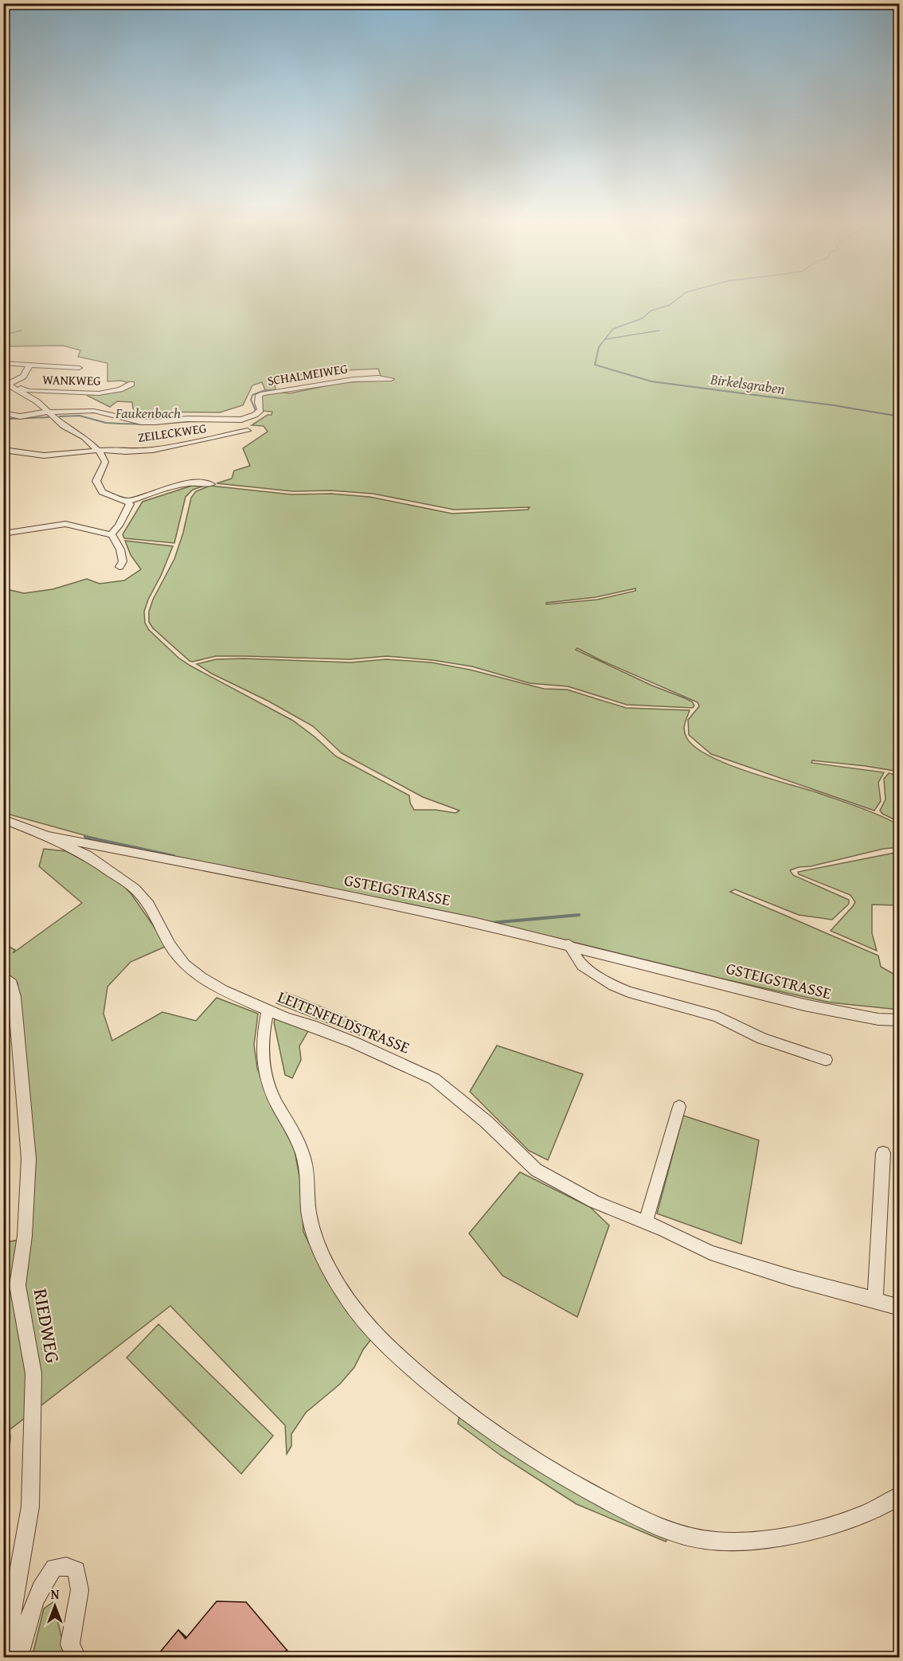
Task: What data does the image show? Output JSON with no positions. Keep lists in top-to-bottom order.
{
  "streets": {
    "street": [
      "SCHALMEIWEG",
      "WANKWEG",
      "ZEILECKWEG",
      "GSTEIGSTRASSE",
      "LEITENFELDSTRASSE",
      "RIEDWEG"
    ]
  },
  "crossings": [
    ["GSTEIGSTRASSE", "LEITENFELDSTRASSE"]
  ],
  "water": ["Birkelsgraben", "Faukenbach"],
  "north": "top"
}
